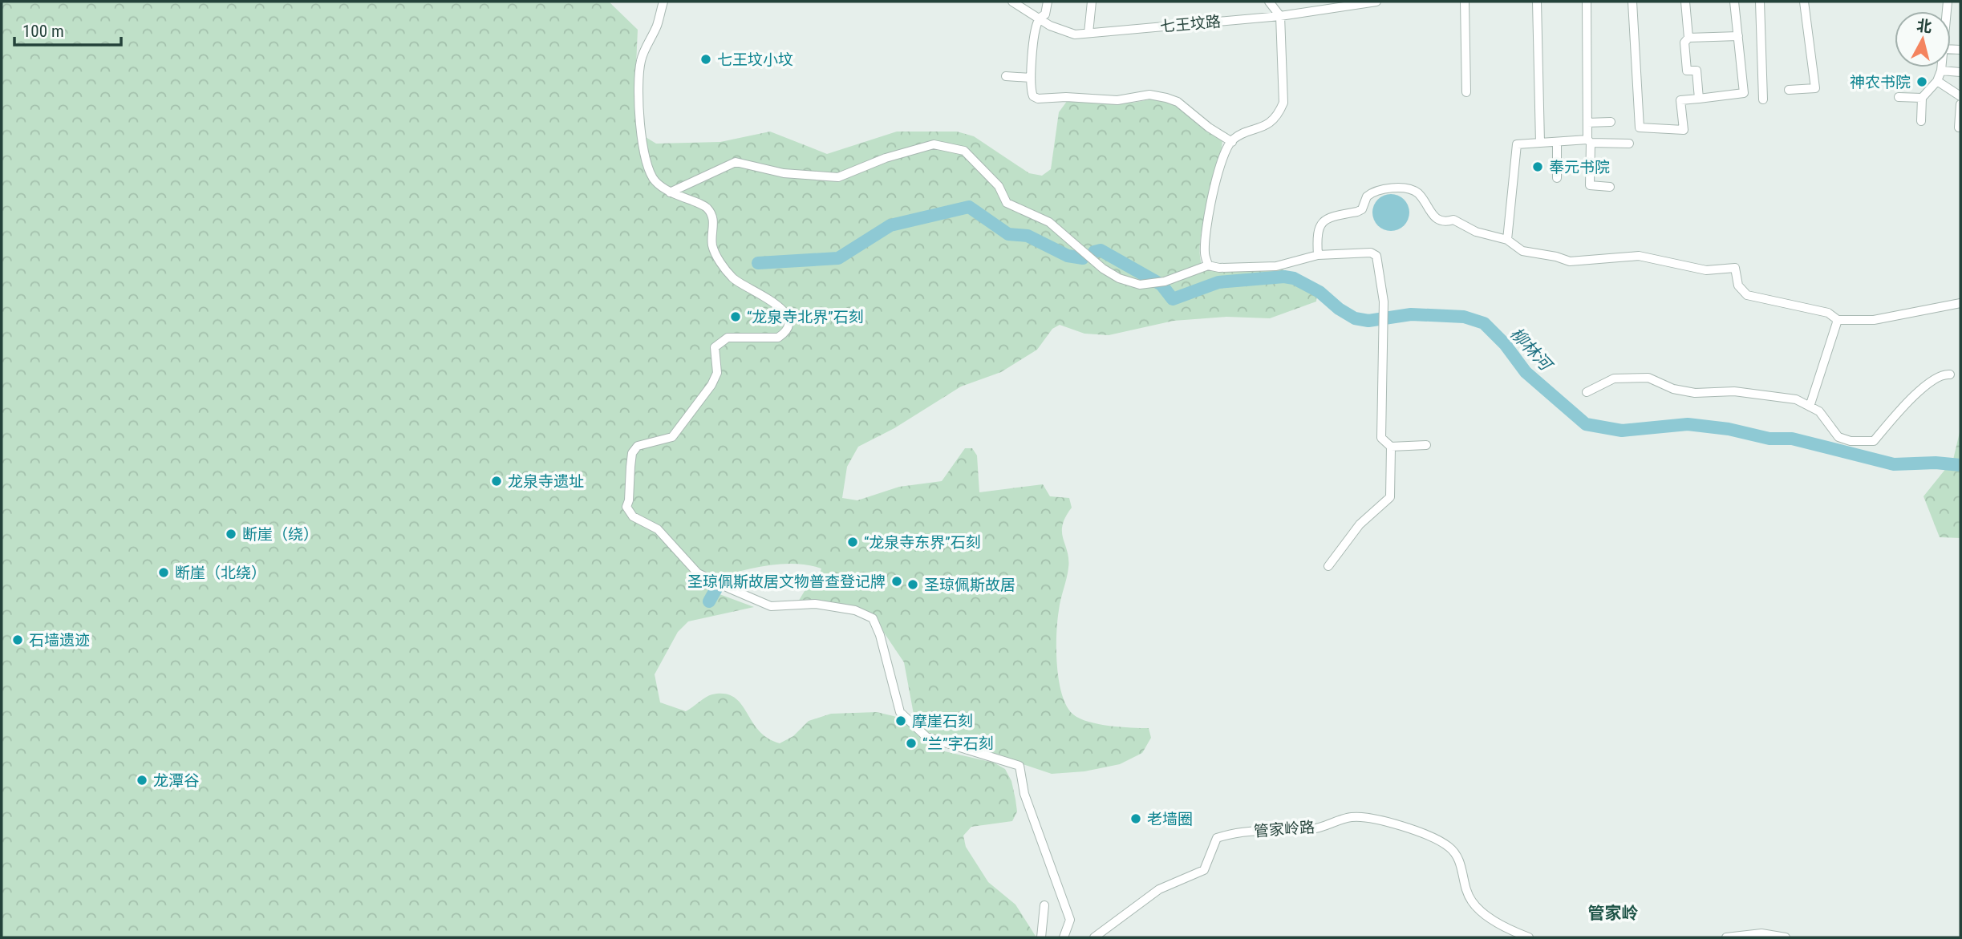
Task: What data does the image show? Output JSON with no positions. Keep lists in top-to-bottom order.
{
  "streets": {
    "street": ["七王坟路", "管家岭路"]
  },
  "districts": ["管家岭"],
  "water": ["柳林河"],
  "places": [
    "七王坟小坟",
    "神农书院",
    "奉元书院",
    "“龙泉寺北界”石刻",
    "龙泉寺遗址",
    "断崖（绕）",
    "“龙泉寺东界”石刻",
    "断崖（北绕）",
    "圣琼佩斯故居文物普查登记牌",
    "圣琼佩斯故居",
    "石墙遗迹",
    "摩崖石刻",
    "“兰”字石刻",
    "龙潭谷",
    "老墙圈"
  ],
  "scale_bar": "100 m",
  "north": "top"
}
